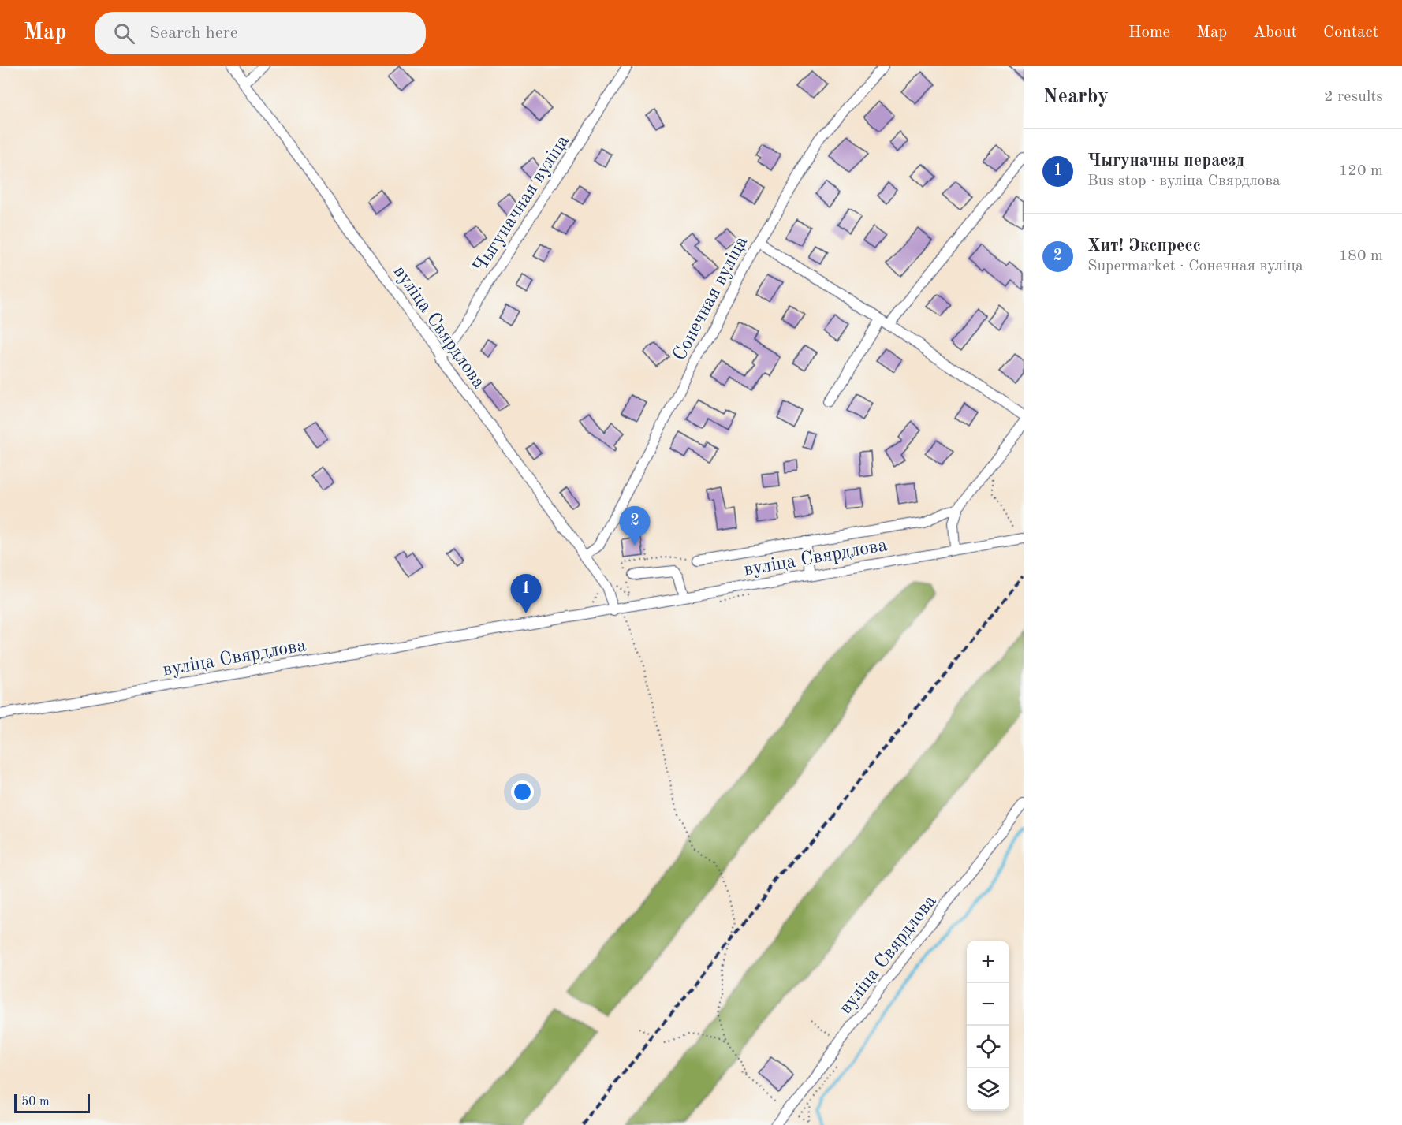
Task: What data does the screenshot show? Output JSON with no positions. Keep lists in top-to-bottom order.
{
  "streets": {
    "street": ["Чыгуначная вуліца", "Сонечная вуліца", "вуліца Свярдлова"]
  },
  "crossings": [
    ["Чыгуначная вуліца", "вуліца Свярдлова"],
    ["Сонечная вуліца", "вуліца Свярдлова"]
  ],
  "scale_bar": "50 m",
  "page": {
    "header": "Map",
    "search": "Search here",
    "nav": [
      "Home",
      "Map",
      "About",
      "Contact"
    ],
    "heading": ["Nearby", "2 results"],
    "list": [
      {
        "mark": "1",
        "name": "Чыгуначны пераезд",
        "note": "Bus stop · вуліца Свярдлова",
        "value": "120 m"
      },
      {
        "mark": "2",
        "name": "Хит! Экспресс",
        "note": "Supermarket · Сонечная вуліца",
        "value": "180 m"
      }
    ],
    "pins": ["2", "1"],
    "map_buttons": ["+", "−"],
    "scale": "50 m"
  }
}
